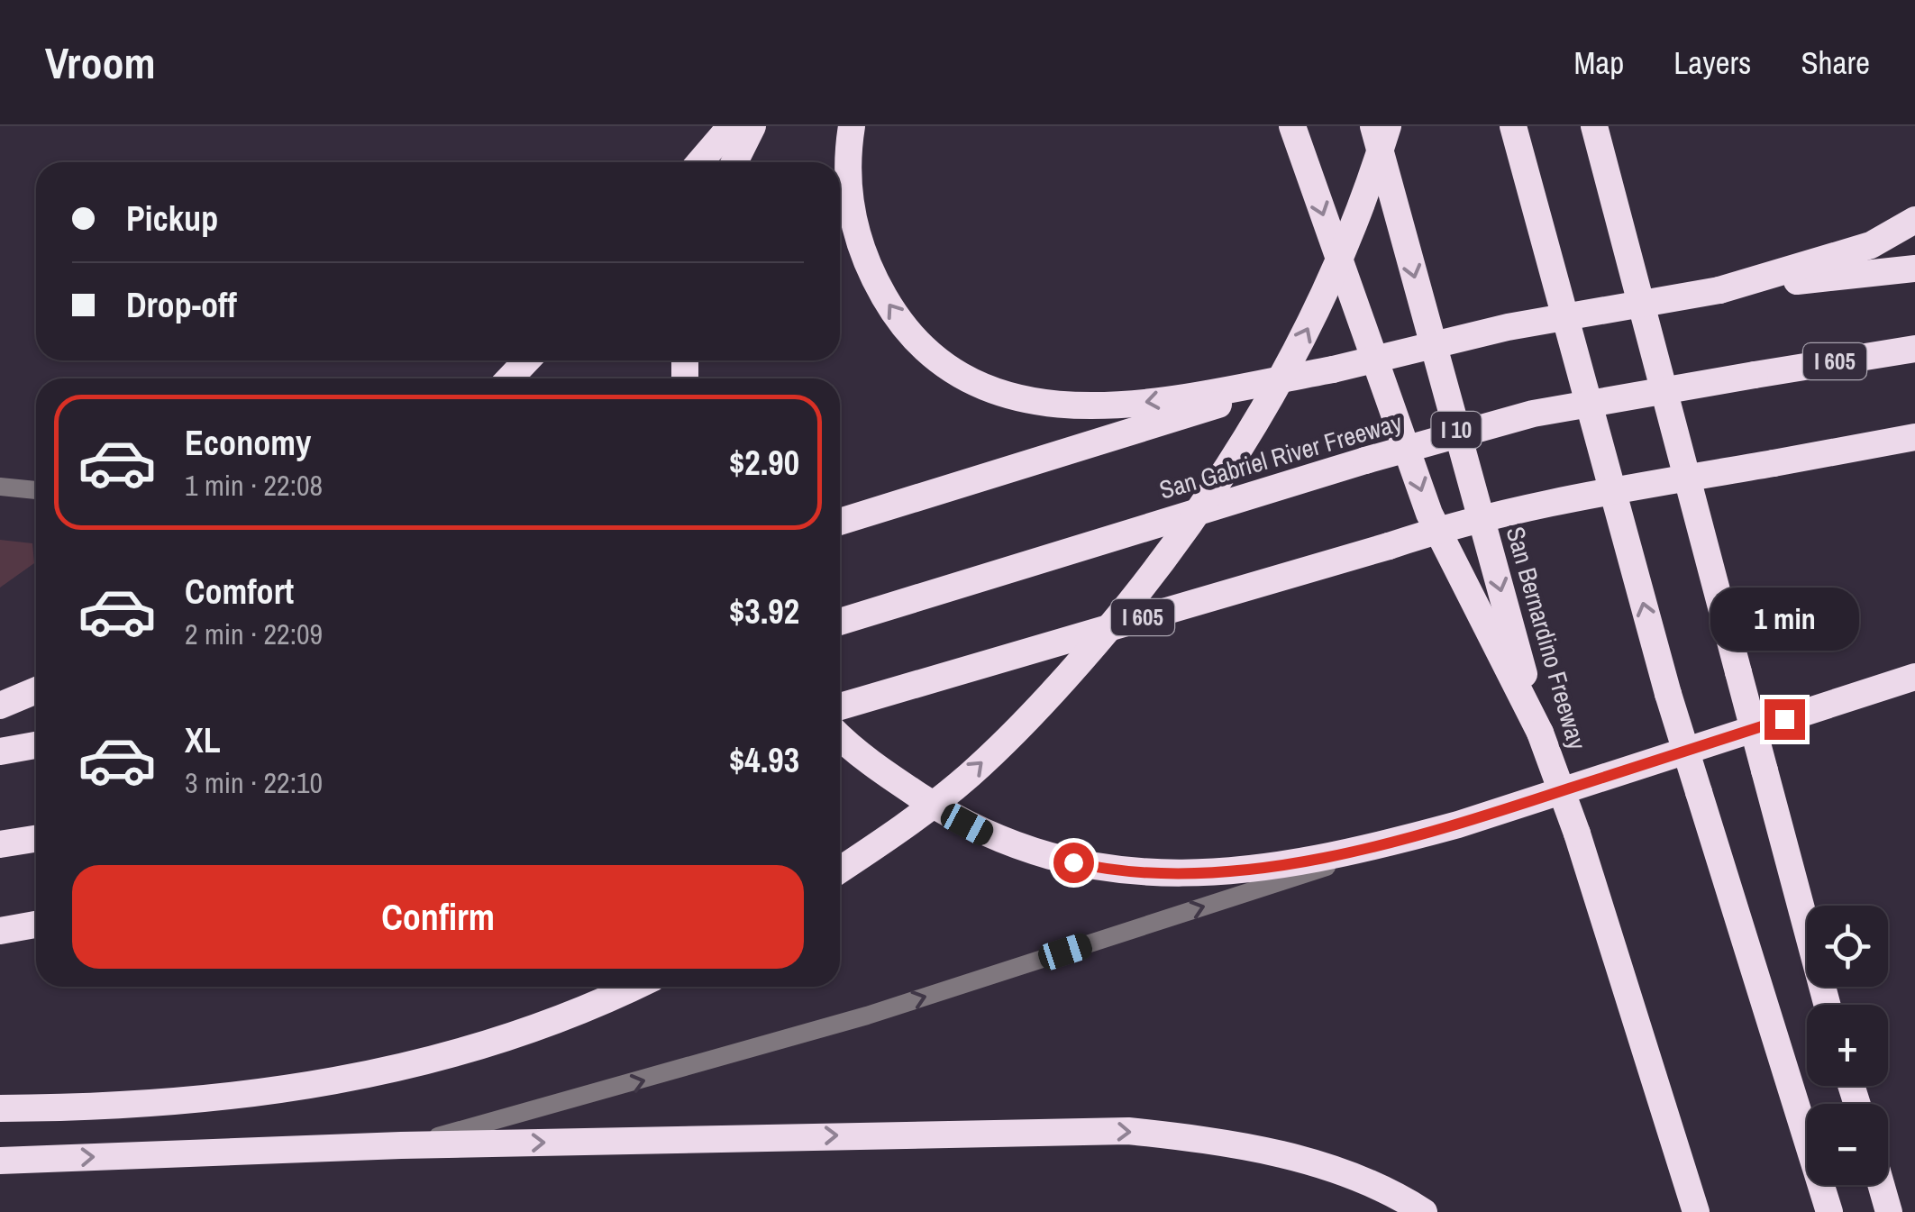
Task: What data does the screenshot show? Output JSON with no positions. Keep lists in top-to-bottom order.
{
  "streets": {
    "highway": [
      "I 605",
      "I 10",
      "San Gabriel River Freeway",
      "San Bernardino Freeway"
    ]
  },
  "page": {
    "header": "Vroom",
    "nav": ["Map", "Layers", "Share"],
    "banner": ["Pickup", "Drop-off"],
    "list": [
      {
        "name": "Economy",
        "note": "1 min · 22:08",
        "value": "$2.90"
      },
      {
        "name": "Comfort",
        "note": "2 min · 22:09",
        "value": "$3.92"
      },
      {
        "name": "XL",
        "note": "3 min · 22:10",
        "value": "$4.93"
      }
    ],
    "bubble": "1 min",
    "buttons": "Confirm",
    "map_buttons": ["+", "−"]
  }
}
